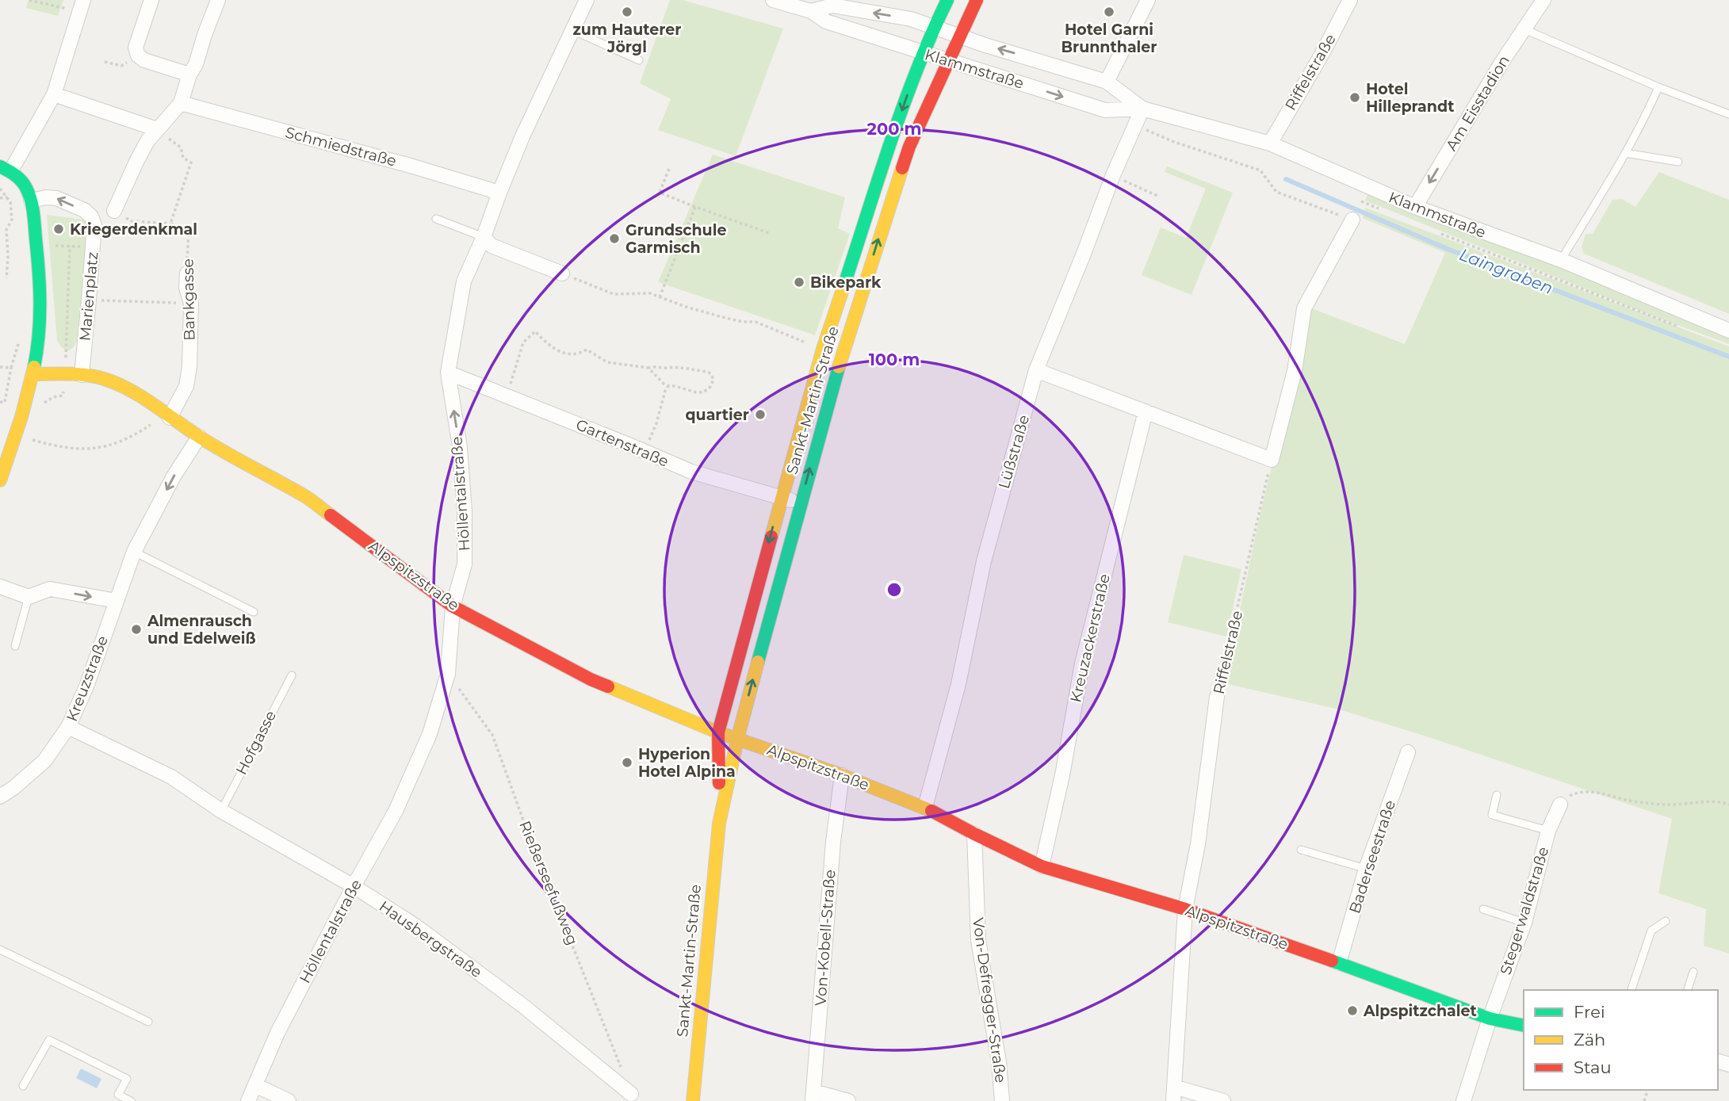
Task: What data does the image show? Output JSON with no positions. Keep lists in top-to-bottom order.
{
  "streets": {
    "main road": ["Sankt-Martin-Straße", "Alpspitzstraße"],
    "street": [
      "Klammstraße",
      "Riffelstraße",
      "Am Eisstadion",
      "Schmiedstraße",
      "Marienplatz",
      "Bankgasse",
      "Gartenstraße",
      "Lüßstraße",
      "Höllentalstraße",
      "Kreuzackerstraße",
      "Kreuzstraße",
      "Baderseestraße",
      "Stegerwaldstraße",
      "Von-Kobell-Straße",
      "Hausbergstraße",
      "Von-Defregger-Straße"
    ],
    "lane": ["Hofgasse"],
    "path": ["Rießerseefußweg"]
  },
  "crossings": [
    ["Klammstraße", "Riffelstraße"],
    ["Klammstraße", "Am Eisstadion"],
    ["Klammstraße", "Sankt-Martin-Straße"],
    ["Klammstraße", "Lüßstraße"],
    ["Riffelstraße", "Alpspitzstraße"],
    ["Schmiedstraße", "Höllentalstraße"],
    ["Bankgasse", "Alpspitzstraße"],
    ["Sankt-Martin-Straße", "Gartenstraße"],
    ["Sankt-Martin-Straße", "Alpspitzstraße"],
    ["Gartenstraße", "Höllentalstraße"],
    ["Lüßstraße", "Alpspitzstraße"],
    ["Höllentalstraße", "Alpspitzstraße"],
    ["Höllentalstraße", "Rießerseefußweg"],
    ["Höllentalstraße", "Hausbergstraße"],
    ["Alpspitzstraße", "Kreuzackerstraße"],
    ["Alpspitzstraße", "Kreuzstraße"],
    ["Alpspitzstraße", "Baderseestraße"],
    ["Alpspitzstraße", "Stegerwaldstraße"],
    ["Alpspitzstraße", "Von-Kobell-Straße"],
    ["Alpspitzstraße", "Von-Defregger-Straße"],
    ["Kreuzstraße", "Hausbergstraße"],
    ["Hofgasse", "Hausbergstraße"],
    ["Rießerseefußweg", "Hausbergstraße"]
  ],
  "one_way": ["Am Eisstadion"],
  "water": ["Laingraben"],
  "places": [
    "zum Hauterer Jörgl",
    "Hotel Garni Brunnthaler",
    "Hotel Hilleprandt",
    "Kriegerdenkmal",
    "Grundschule Garmisch",
    "Bikepark",
    "quartier",
    "Almenrausch und Edelweiß",
    "Hyperion Hotel Alpina",
    "Alpspitzchalet"
  ],
  "legend": ["Frei", "Zäh", "Stau"],
  "rings": ["200 m", "100 m"]
}
